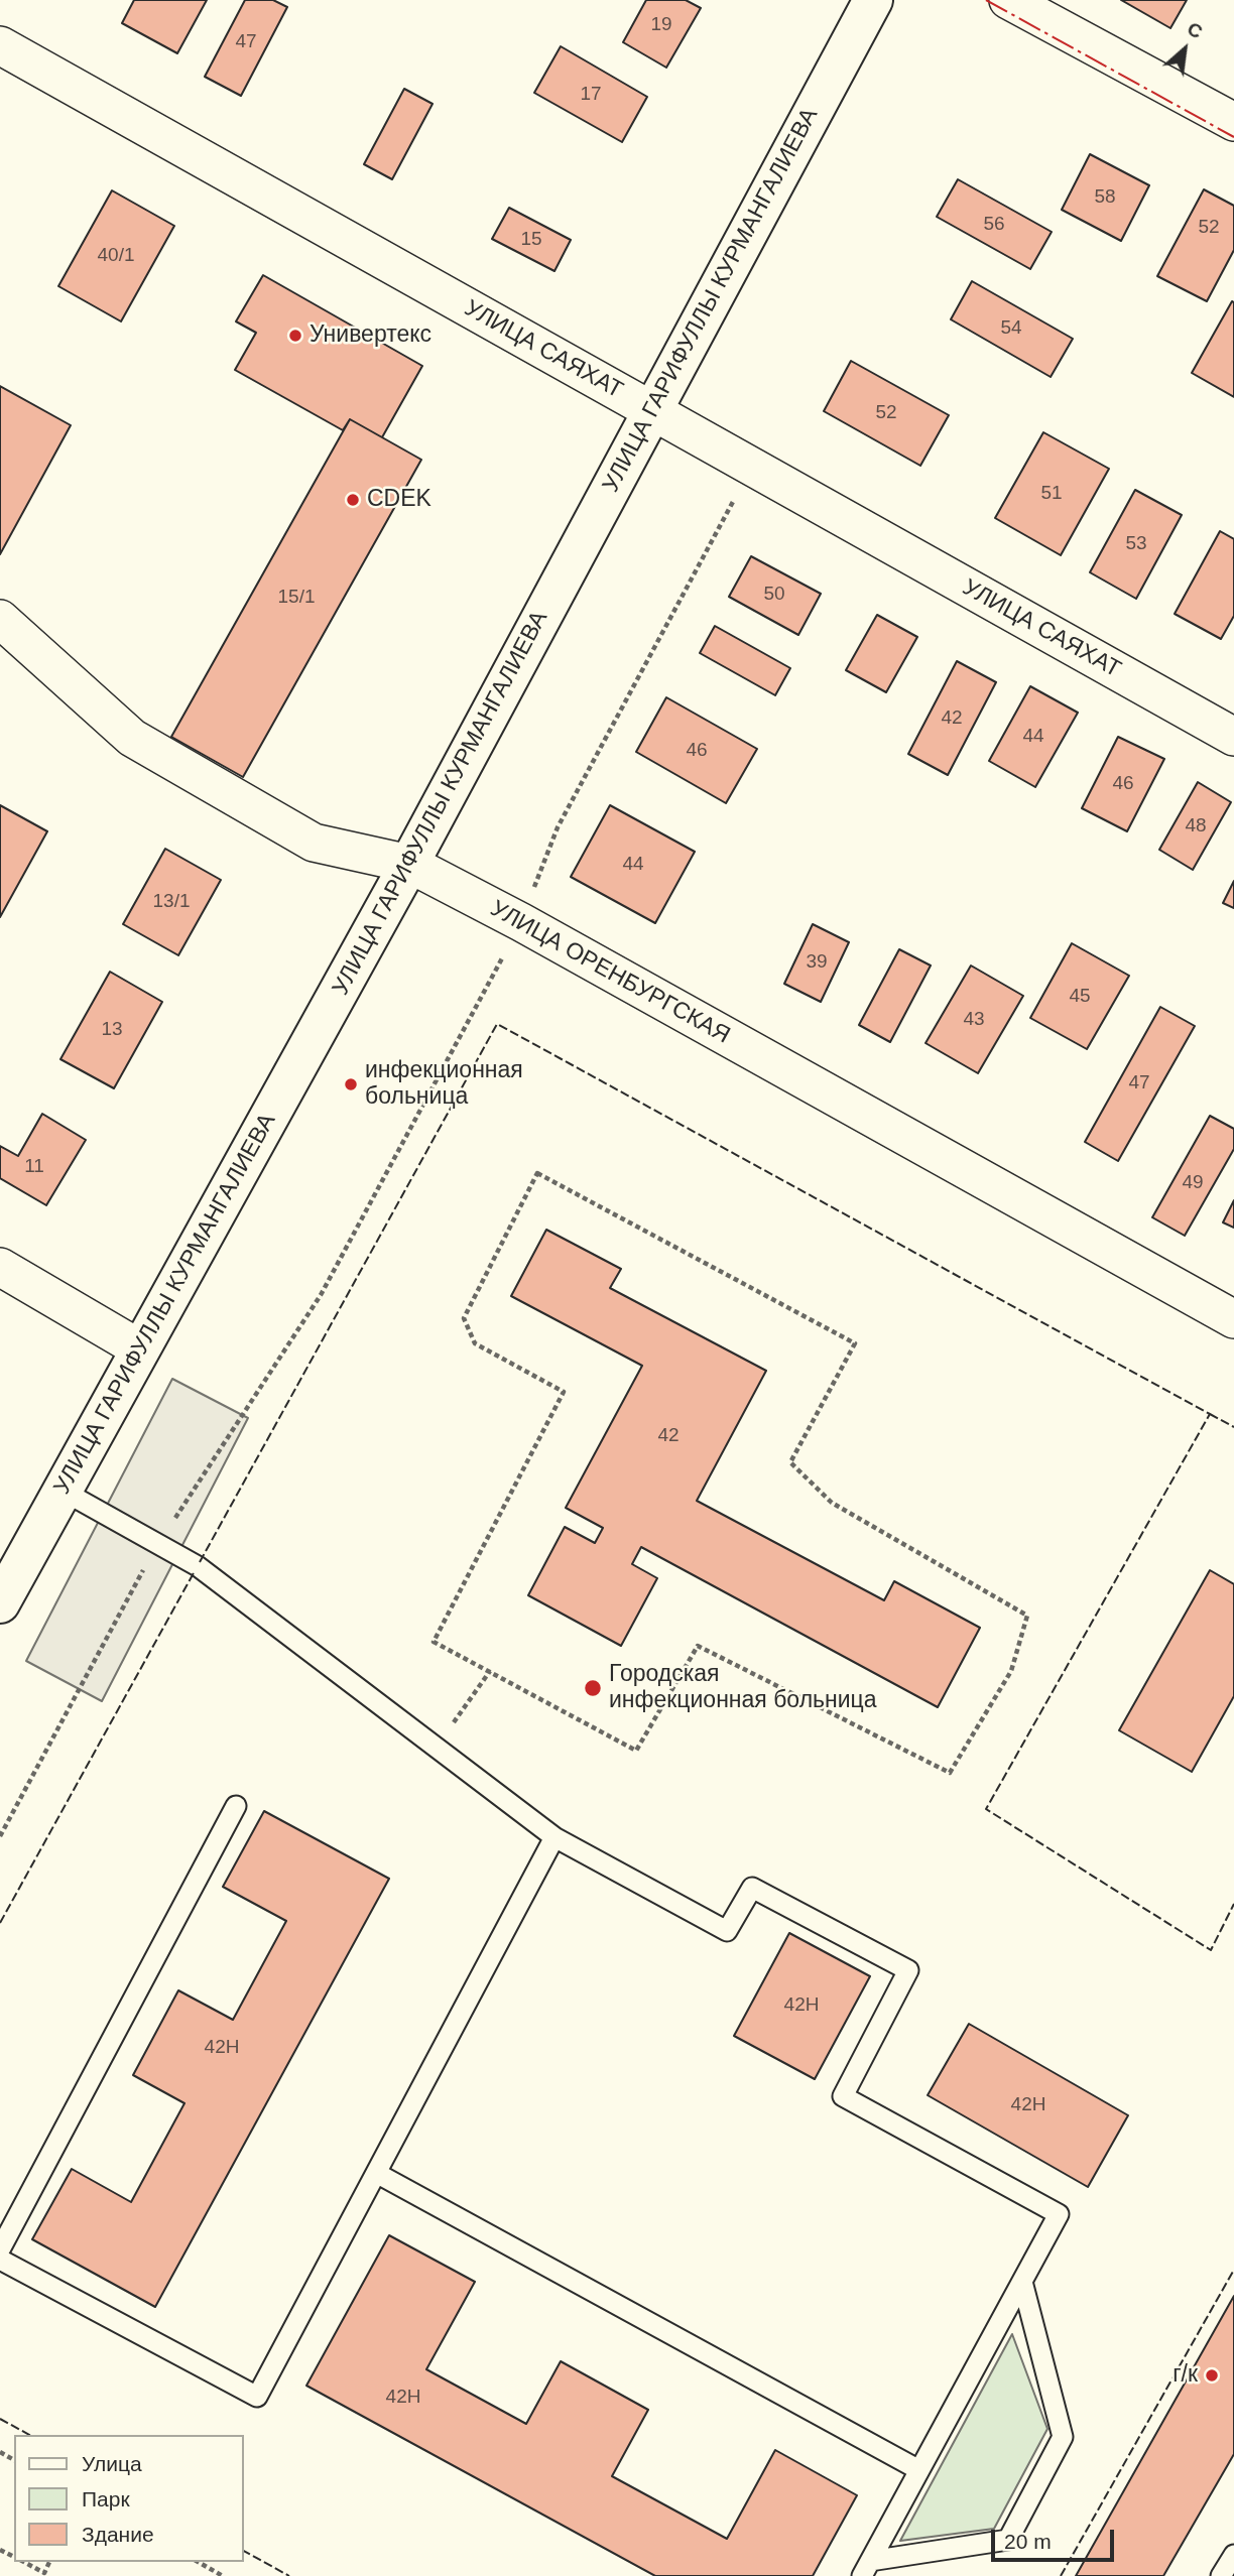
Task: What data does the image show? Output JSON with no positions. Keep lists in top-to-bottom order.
{
  "streets": {
    "street": ["УЛИЦА ГАРИФУЛЛЫ КУРМАНГАЛИЕВА", "УЛИЦА САЯХАТ", "УЛИЦА ОРЕНБУРГСКАЯ"]
  },
  "crossings": [
    ["УЛИЦА ГАРИФУЛЛЫ КУРМАНГАЛИЕВА", "УЛИЦА САЯХАТ"],
    ["УЛИЦА ГАРИФУЛЛЫ КУРМАНГАЛИЕВА", "УЛИЦА ОРЕНБУРГСКАЯ"]
  ],
  "places": [
    "Универтекс",
    "CDEK",
    "инфекционная больница",
    "Городская инфекционная больница",
    "г/к"
  ],
  "house_numbers": [
    "19",
    "47",
    "17",
    "58",
    "56",
    "52",
    "15",
    "40/1",
    "54",
    "52",
    "51",
    "53",
    "50",
    "15/1",
    "42",
    "44",
    "46",
    "46",
    "48",
    "44",
    "13/1",
    "39",
    "45",
    "43",
    "13",
    "47",
    "11",
    "49",
    "42",
    "42H",
    "42H",
    "42H",
    "42H"
  ],
  "legend": ["Улица", "Парк", "Здание"],
  "scale_bar": "20 m",
  "north": "top right"
}
